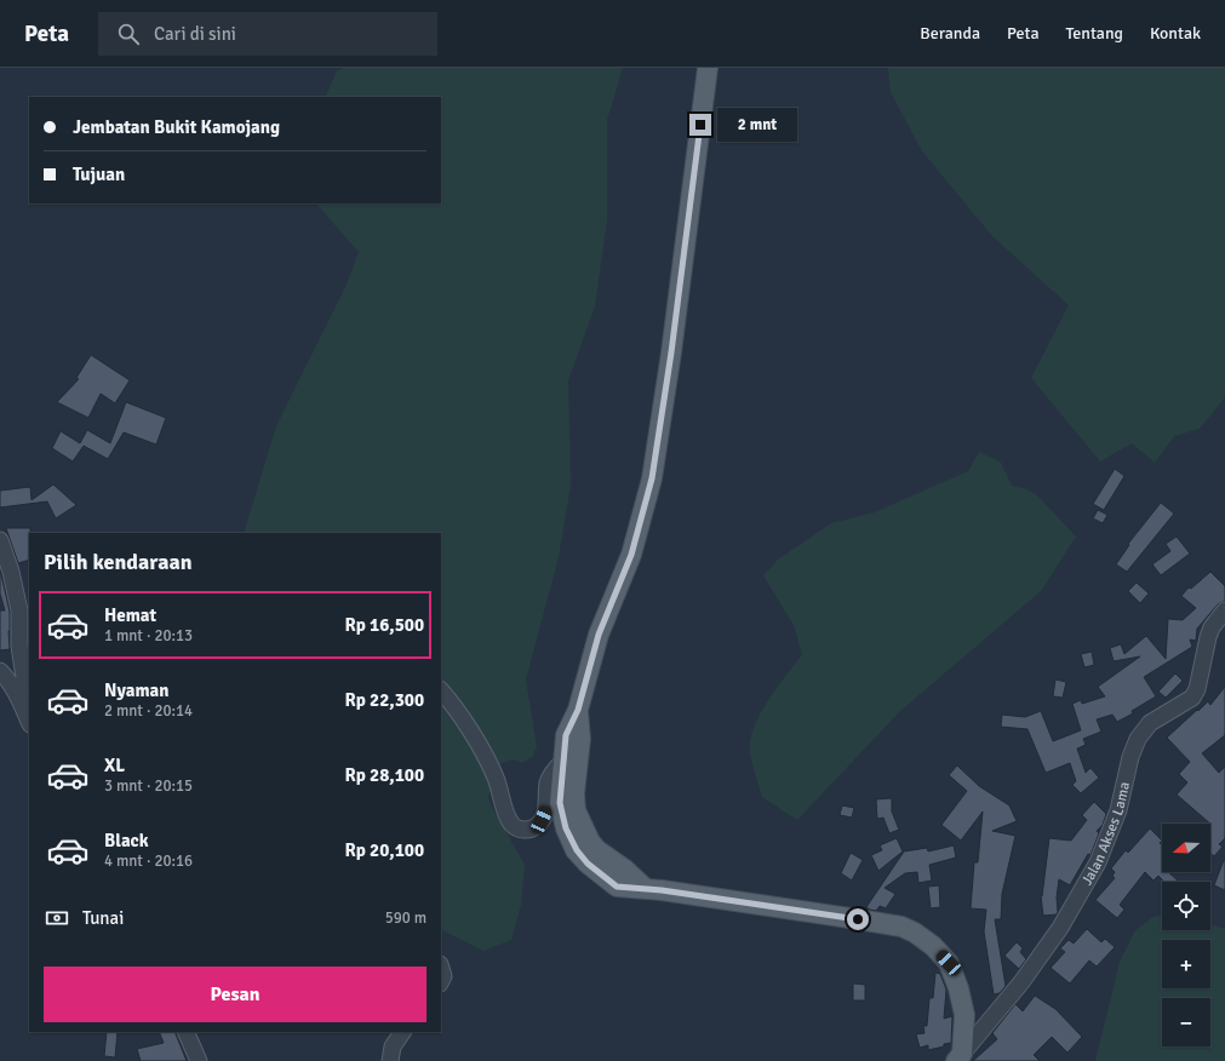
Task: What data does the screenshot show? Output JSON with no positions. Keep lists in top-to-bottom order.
{
  "streets": {
    "street": ["Jalan Akses Lama"]
  },
  "north": "left",
  "page": {
    "header": "Peta",
    "search": "Cari di sini",
    "nav": [
      "Beranda",
      "Peta",
      "Tentang",
      "Kontak"
    ],
    "banner": ["Jembatan Bukit Kamojang", "Tujuan"],
    "bubble": "2 mnt",
    "heading": "Pilih kendaraan",
    "list": [
      {
        "name": "Hemat",
        "note": "1 mnt · 20:13",
        "value": "Rp 16,500"
      },
      {
        "name": "Nyaman",
        "note": "2 mnt · 20:14",
        "value": "Rp 22,300"
      },
      {
        "name": "XL",
        "note": "3 mnt · 20:15",
        "value": "Rp 28,100"
      },
      {
        "name": "Black",
        "note": "4 mnt · 20:16",
        "value": "Rp 20,100"
      }
    ],
    "map_buttons": ["+", "−"],
    "pay": ["Tunai", "590 m"],
    "buttons": "Pesan"
  }
}
